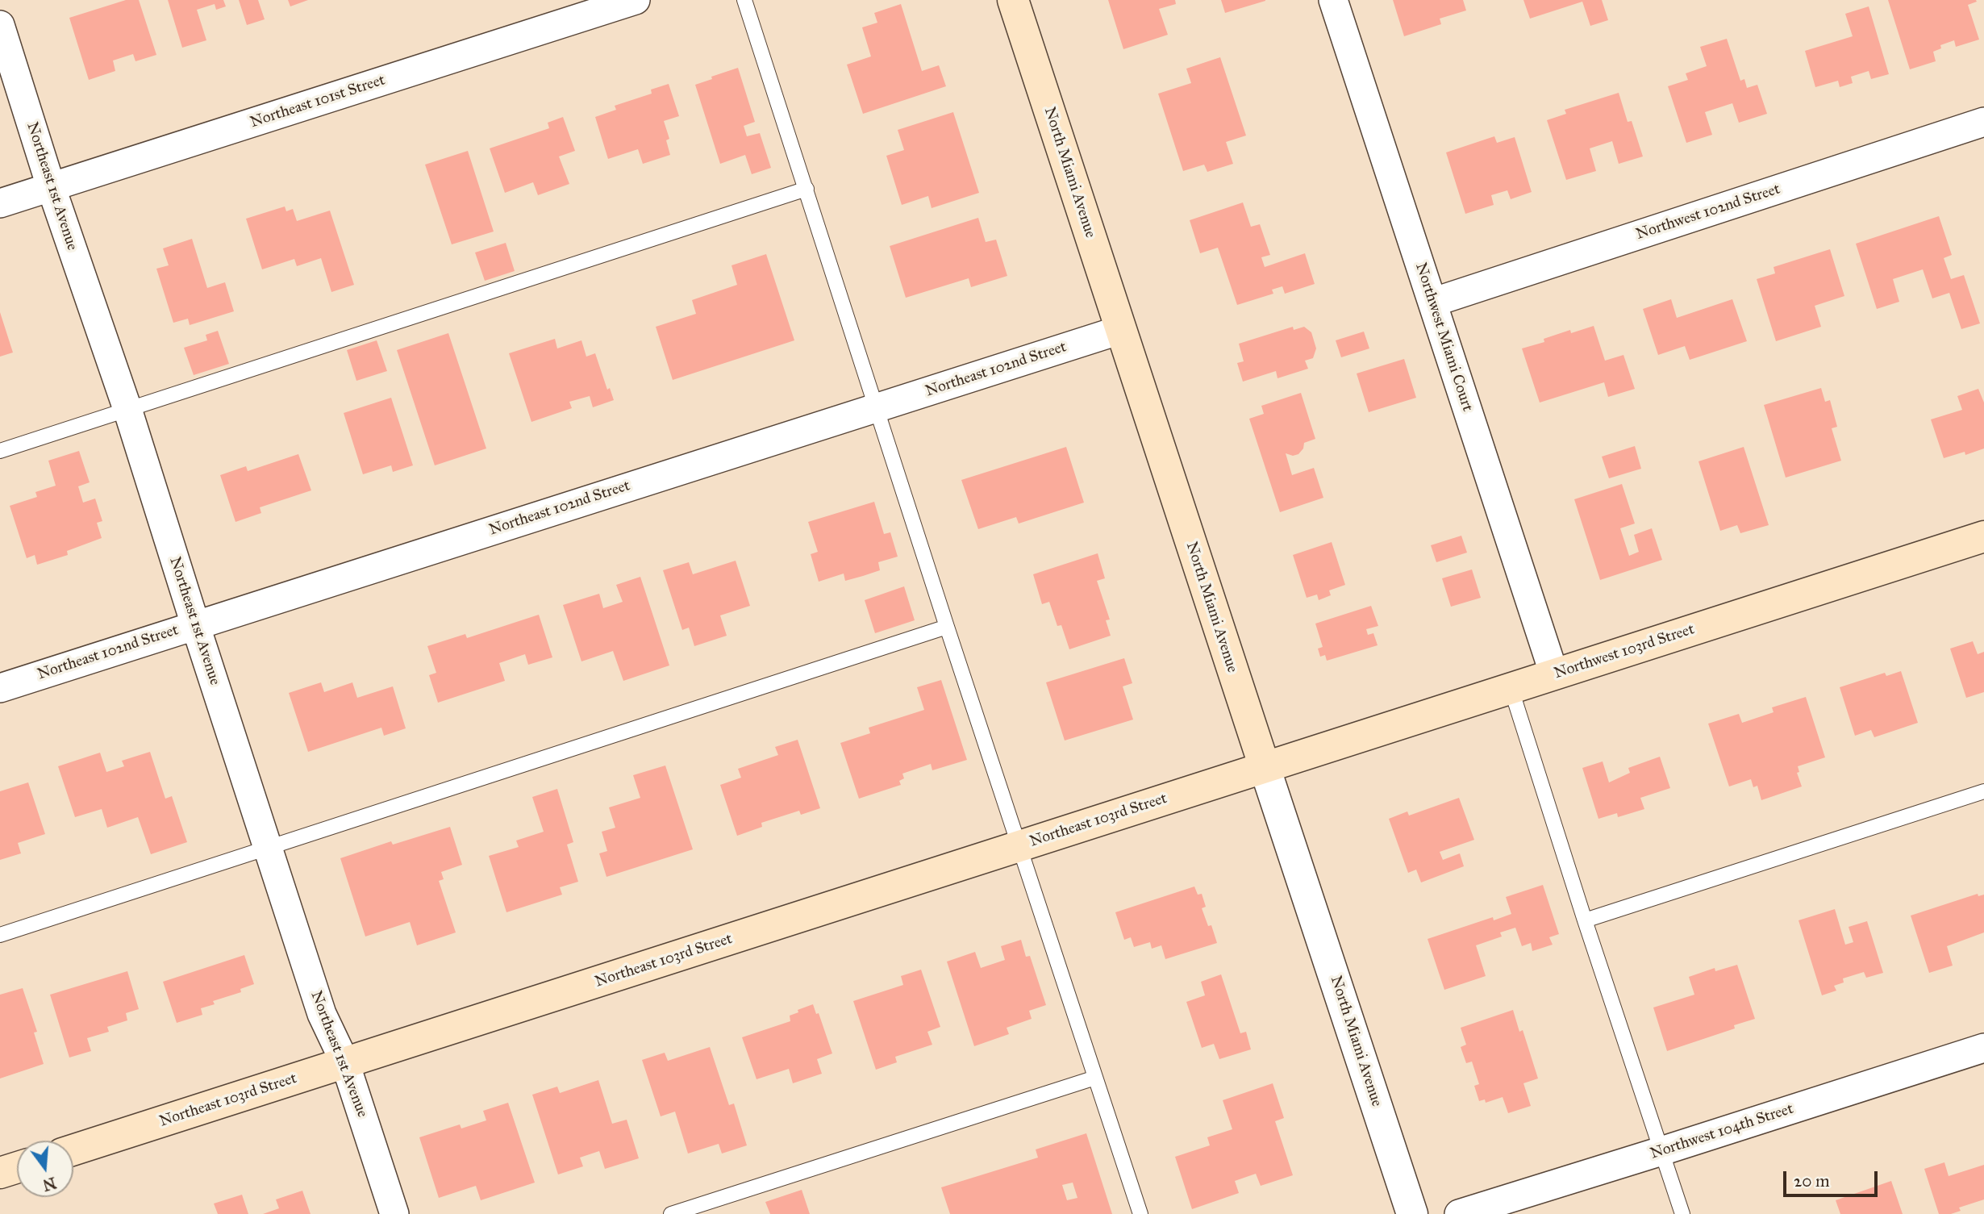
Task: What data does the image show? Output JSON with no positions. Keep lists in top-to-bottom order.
{
  "streets": {
    "main road": ["North Miami Avenue", "Northwest 103rd Street", "Northeast 103rd Street"],
    "street": [
      "Northeast 101st Street",
      "Northeast 1st Avenue",
      "Northwest 102nd Street",
      "Northwest Miami Court",
      "Northeast 102nd Street",
      "Northwest 104th Street"
    ]
  },
  "crossings": [
    ["Northeast 101st Street", "Northeast 1st Avenue"],
    ["North Miami Avenue", "Northeast 102nd Street"],
    ["North Miami Avenue", "Northwest 103rd Street"],
    ["North Miami Avenue", "Northeast 103rd Street"],
    ["Northeast 1st Avenue", "Northeast 102nd Street"],
    ["Northeast 1st Avenue", "Northeast 103rd Street"],
    ["Northwest 102nd Street", "Northwest Miami Court"],
    ["Northwest Miami Court", "Northwest 103rd Street"],
    ["Northwest 103rd Street", "Northeast 103rd Street"]
  ],
  "scale_bar": "20 m",
  "north": "bottom"
}
